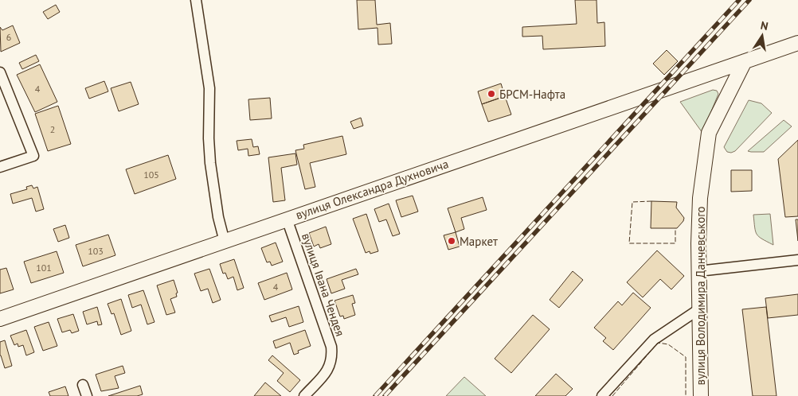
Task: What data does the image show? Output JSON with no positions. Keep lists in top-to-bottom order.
{
  "streets": {
    "main road": ["вулиця Олександра Духновича", "вулиця Володимира Данчевського"],
    "street": ["вулиця Івана Чендея"]
  },
  "crossings": [
    ["вулиця Олександра Духновича", "вулиця Івана Чендея"],
    ["вулиця Олександра Духновича", "вулиця Володимира Данчевського"]
  ],
  "places": ["БРСМ-Нафта", "Маркет"],
  "house_numbers": [
    "6",
    "4",
    "2",
    "105",
    "103",
    "101",
    "4"
  ],
  "north": "top"
}
